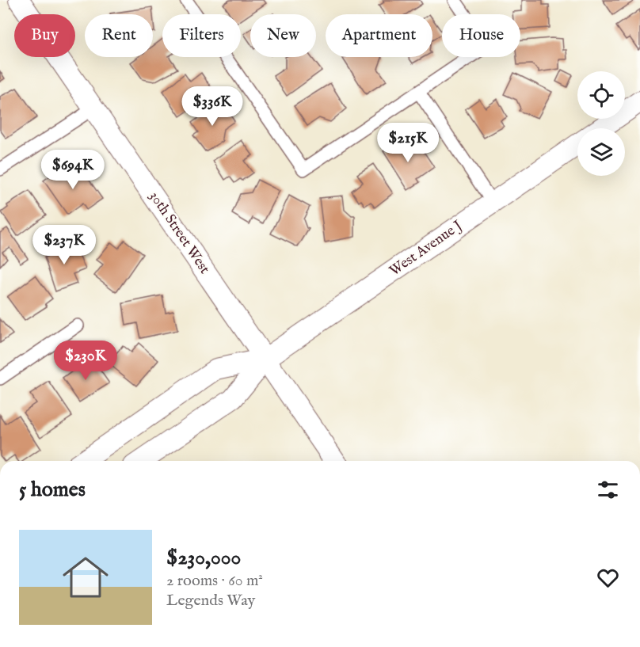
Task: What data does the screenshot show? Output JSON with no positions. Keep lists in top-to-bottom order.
{
  "streets": {
    "main road": ["30th Street West", "West Avenue J"]
  },
  "crossings": [
    ["30th Street West", "West Avenue J"]
  ],
  "page": {
    "chip": [
      "Buy",
      "Rent",
      "Filters",
      "New",
      "Apartment",
      "House"
    ],
    "price": [
      "$336K",
      "$215K",
      "$694K",
      "$237K",
      "$230K"
    ],
    "heading": "5 homes",
    "list": [
      {
        "name": "$230,000",
        "note": "2 rooms · 60 m² · Legends Way"
      }
    ]
  }
}
